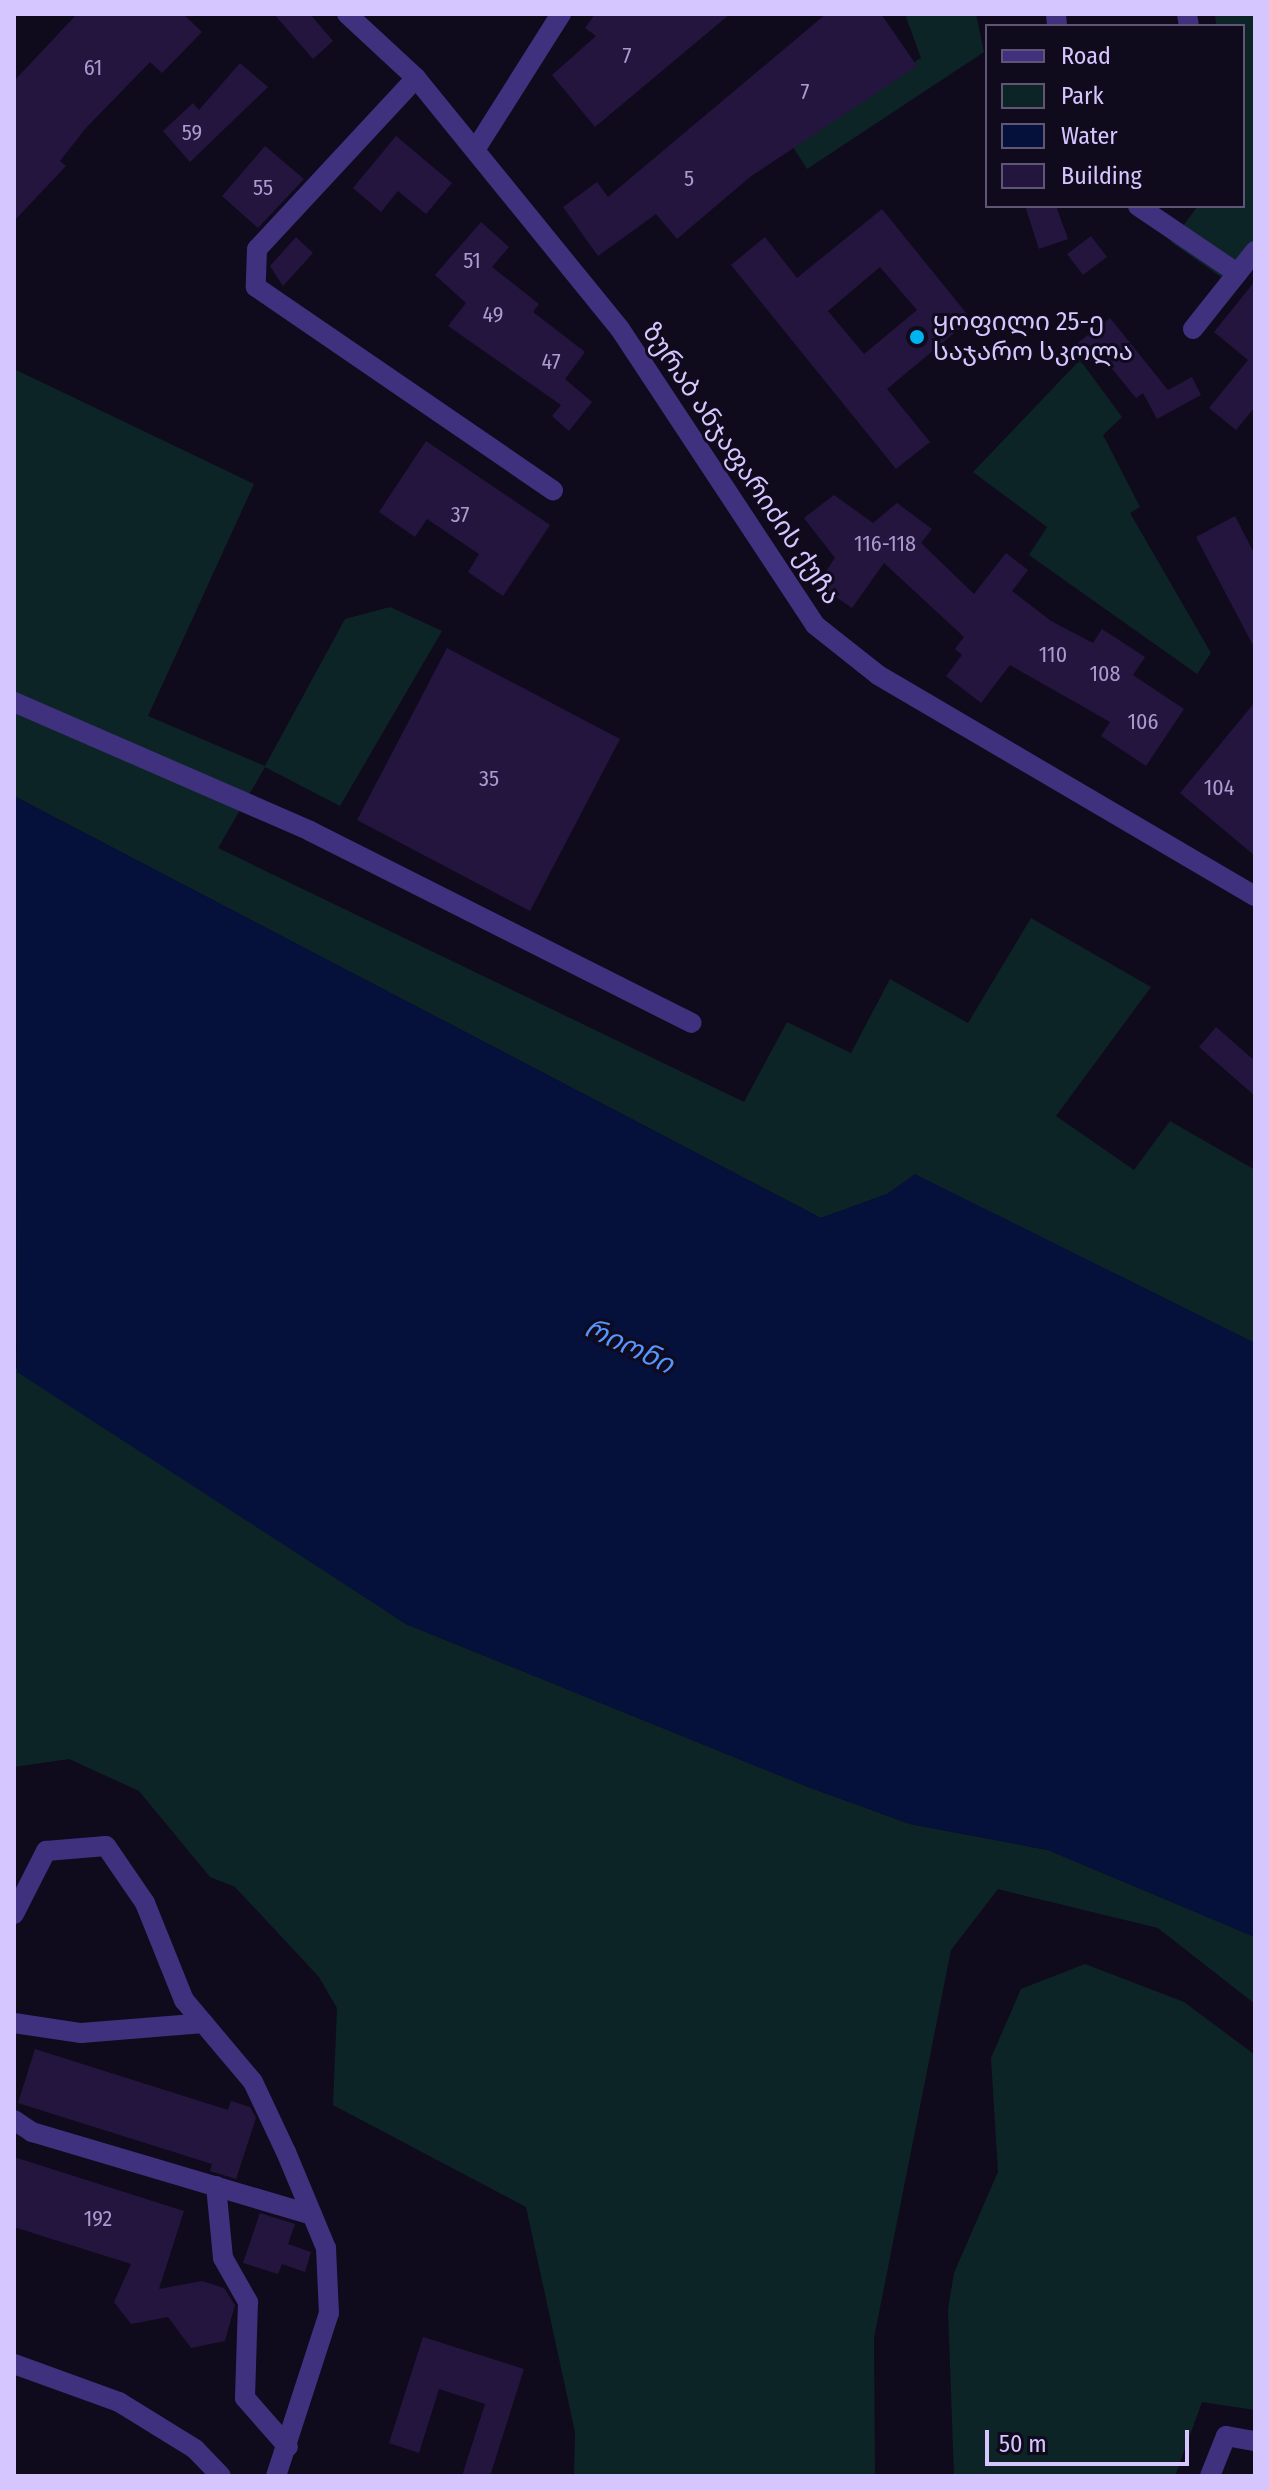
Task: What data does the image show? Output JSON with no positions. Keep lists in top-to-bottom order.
{
  "streets": {
    "street": ["ზურაბ ანჯაფარიძის ქუჩა"]
  },
  "water": ["რიონი"],
  "places": ["ყოფილი 25-ე საჯარო სკოლა"],
  "house_numbers": [
    "7",
    "61",
    "7",
    "59",
    "5",
    "55",
    "51",
    "49",
    "47",
    "37",
    "116-118",
    "110",
    "108",
    "106",
    "35",
    "104",
    "192"
  ],
  "legend": [
    "Road",
    "Park",
    "Water",
    "Building"
  ],
  "scale_bar": "50 m"
}
